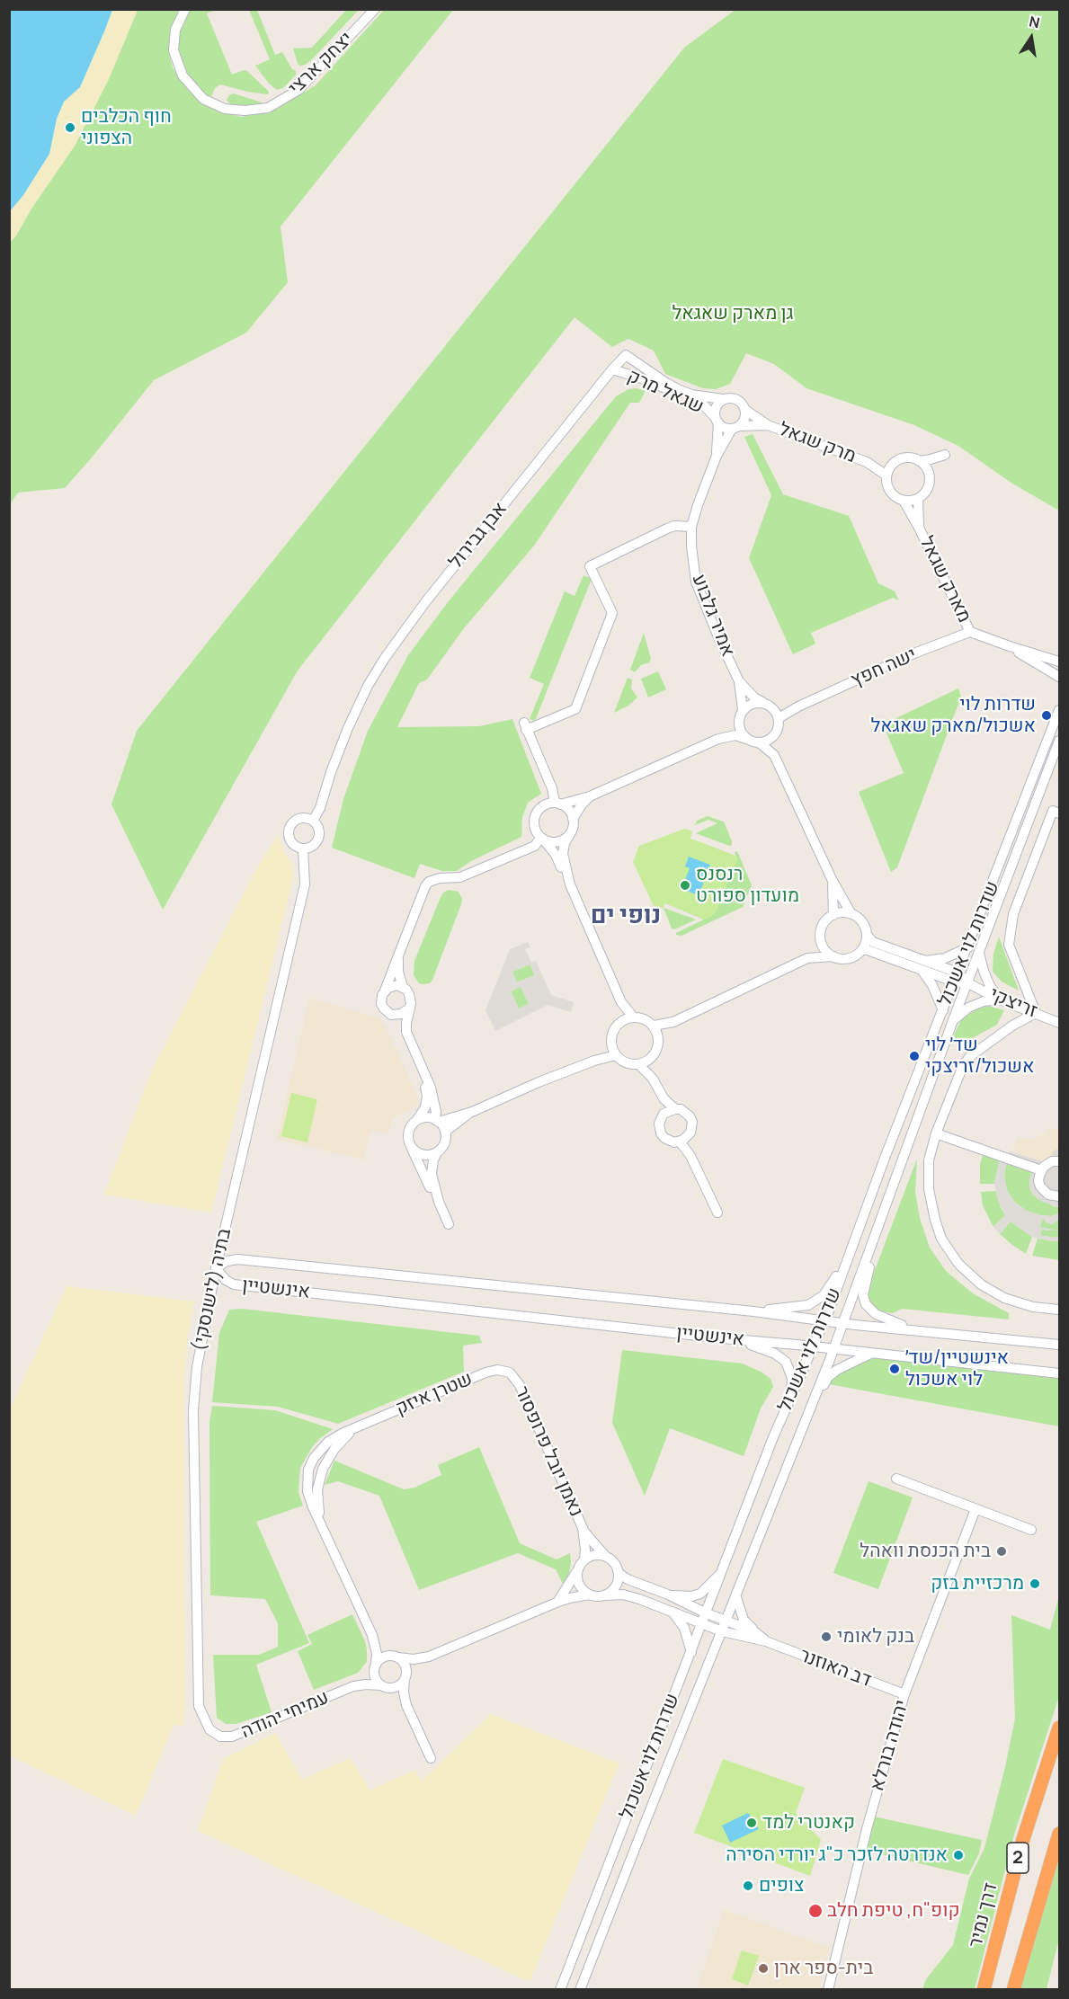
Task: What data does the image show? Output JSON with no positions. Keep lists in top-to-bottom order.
{
  "streets": {
    "highway": ["2", "דרך נמיר"],
    "street": [
      "יצחק ארצי",
      "שגאל מרק",
      "מרק שגאל",
      "אבן גבירול",
      "מארק שגאל",
      "אמיר גלבוע",
      "ישה חפץ",
      "שדרות לוי אשכול",
      "זריצקי",
      "אינשטיין",
      "בתיה (לישנסקי)",
      "שטרן איזק",
      "נאמן יובל פרופסור",
      "דב האוזנר",
      "עמיחי יהודה",
      "יהודה בורלא"
    ]
  },
  "crossings": [
    ["שגאל מרק", "מרק שגאל"],
    ["שגאל מרק", "אבן גבירול"],
    ["שגאל מרק", "אמיר גלבוע"],
    ["מרק שגאל", "אמיר גלבוע"],
    ["אבן גבירול", "בתיה (לישנסקי)"],
    ["מארק שגאל", "ישה חפץ"],
    ["אמיר גלבוע", "ישה חפץ"],
    ["שדרות לוי אשכול", "זריצקי"],
    ["שדרות לוי אשכול", "אינשטיין"],
    ["שדרות לוי אשכול", "דב האוזנר"],
    ["אינשטיין", "בתיה (לישנסקי)"],
    ["בתיה (לישנסקי)", "עמיחי יהודה"],
    ["שטרן איזק", "נאמן יובל פרופסור"],
    ["שטרן איזק", "עמיחי יהודה"],
    ["דב האוזנר", "יהודה בורלא"]
  ],
  "districts": ["נופי ים"],
  "parks": ["גן מארק שאגאל"],
  "places": [
    "חוף הכלבים הצפוני",
    "שדרות לוי אשכול/מארק שאגאל",
    "רנסנס מועדון ספורט",
    "שד׳ לוי אשכול/זריצקי",
    "אינשטיין/שד׳ לוי אשכול",
    "בית הכנסת וואהל",
    "מרכזיית בזק",
    "בנק לאומי",
    "קאנטרי למד",
    "אנדרטה לזכר כ\"ג יורדי הסירה",
    "צופים",
    "קופ\"ח, טיפת חלב",
    "בית-ספר ארן"
  ],
  "north": "top"
}
